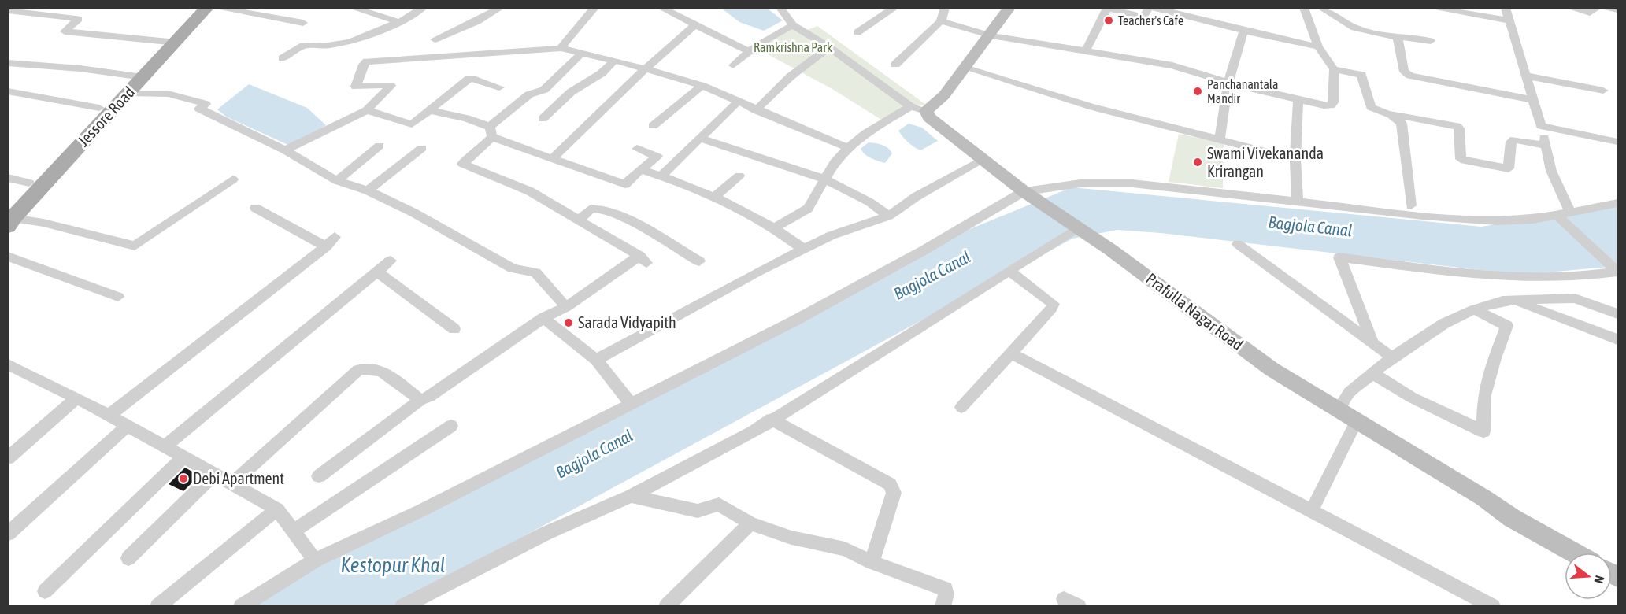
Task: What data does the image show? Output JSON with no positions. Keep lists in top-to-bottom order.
{
  "streets": {
    "main road": ["Jessore Road"],
    "street": ["Prafulla Nagar Road"]
  },
  "water": ["Bagjola Canal", "Kestopur Khal"],
  "parks": ["Ramkrishna Park"],
  "places": [
    "Teacher's Cafe",
    "Panchanantala Mandir",
    "Swami Vivekananda Krirangan",
    "Sarada Vidyapith",
    "Debi Apartment"
  ],
  "north": "right"
}
